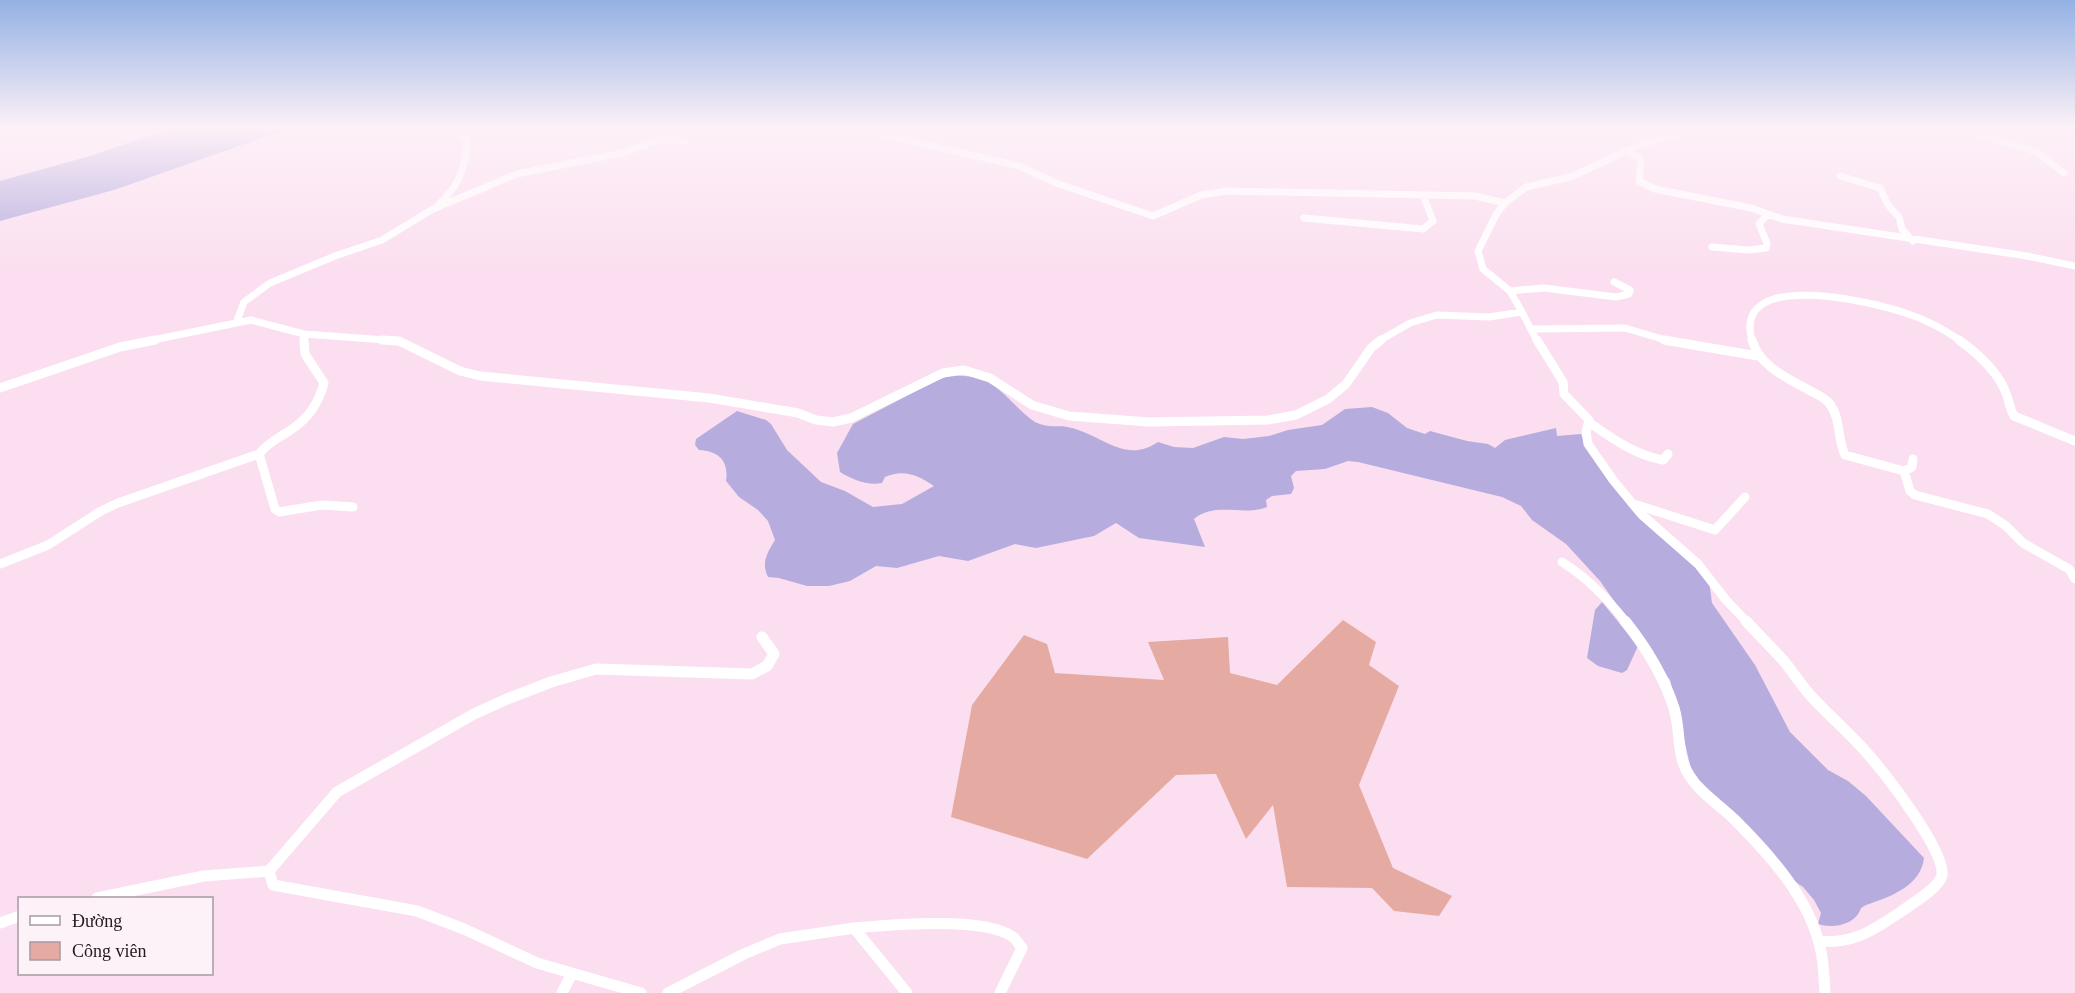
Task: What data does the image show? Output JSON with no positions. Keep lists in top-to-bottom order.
{
  "legend": ["Đường", "Công viên"]
}
